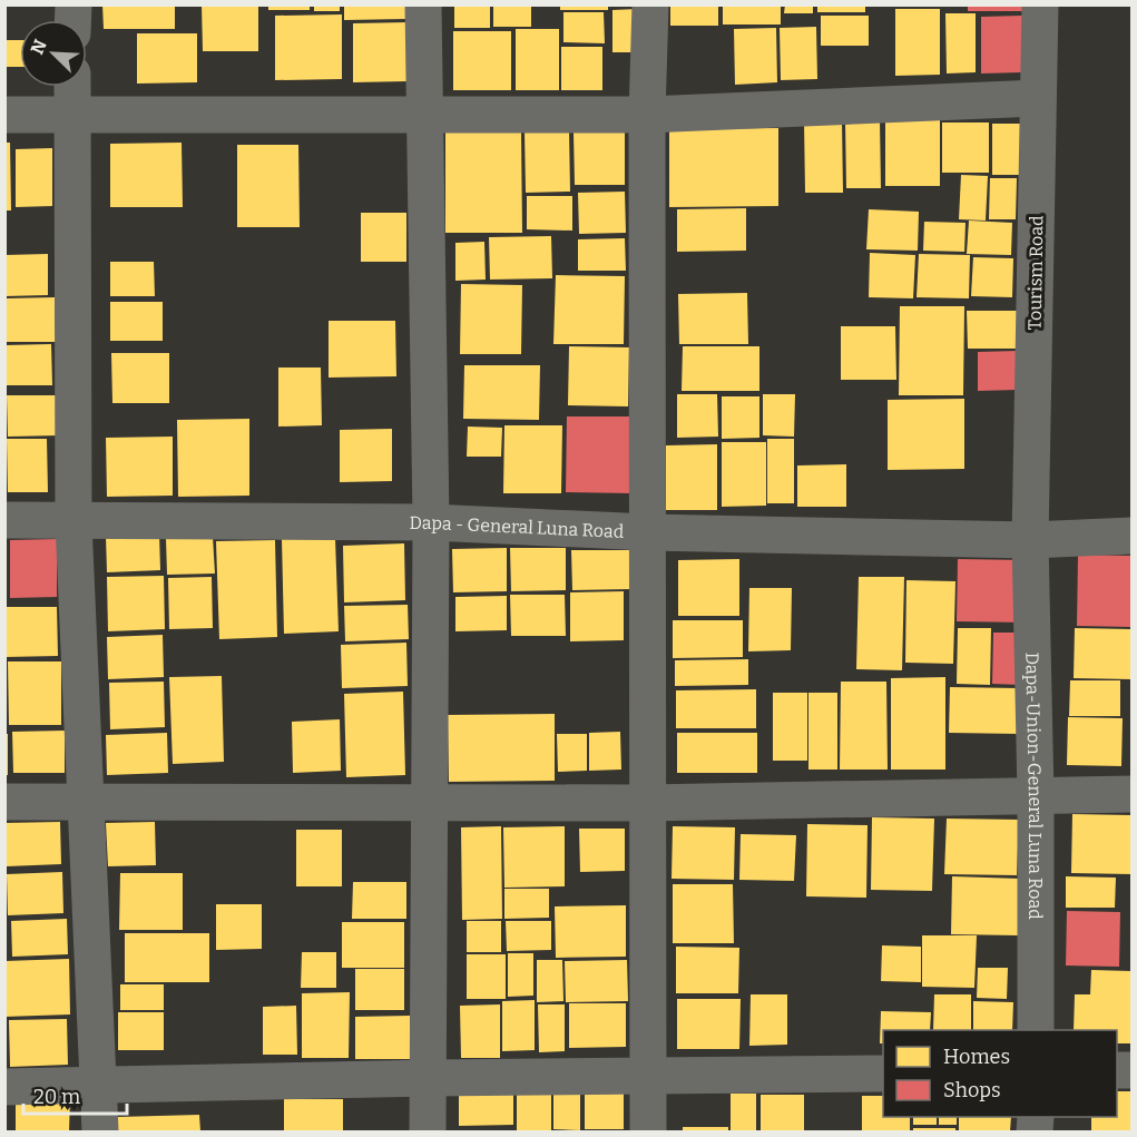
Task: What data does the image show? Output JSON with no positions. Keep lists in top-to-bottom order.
{
  "streets": {
    "main road": ["Dapa - General Luna Road", "Dapa-Union-General Luna Road"],
    "street": ["Tourism Road"]
  },
  "crossings": [
    ["Tourism Road", "Dapa - General Luna Road"],
    ["Tourism Road", "Dapa-Union-General Luna Road"],
    ["Dapa - General Luna Road", "Dapa-Union-General Luna Road"]
  ],
  "legend": ["Homes", "Shops"],
  "scale_bar": "20 m",
  "north": "top left"
}
